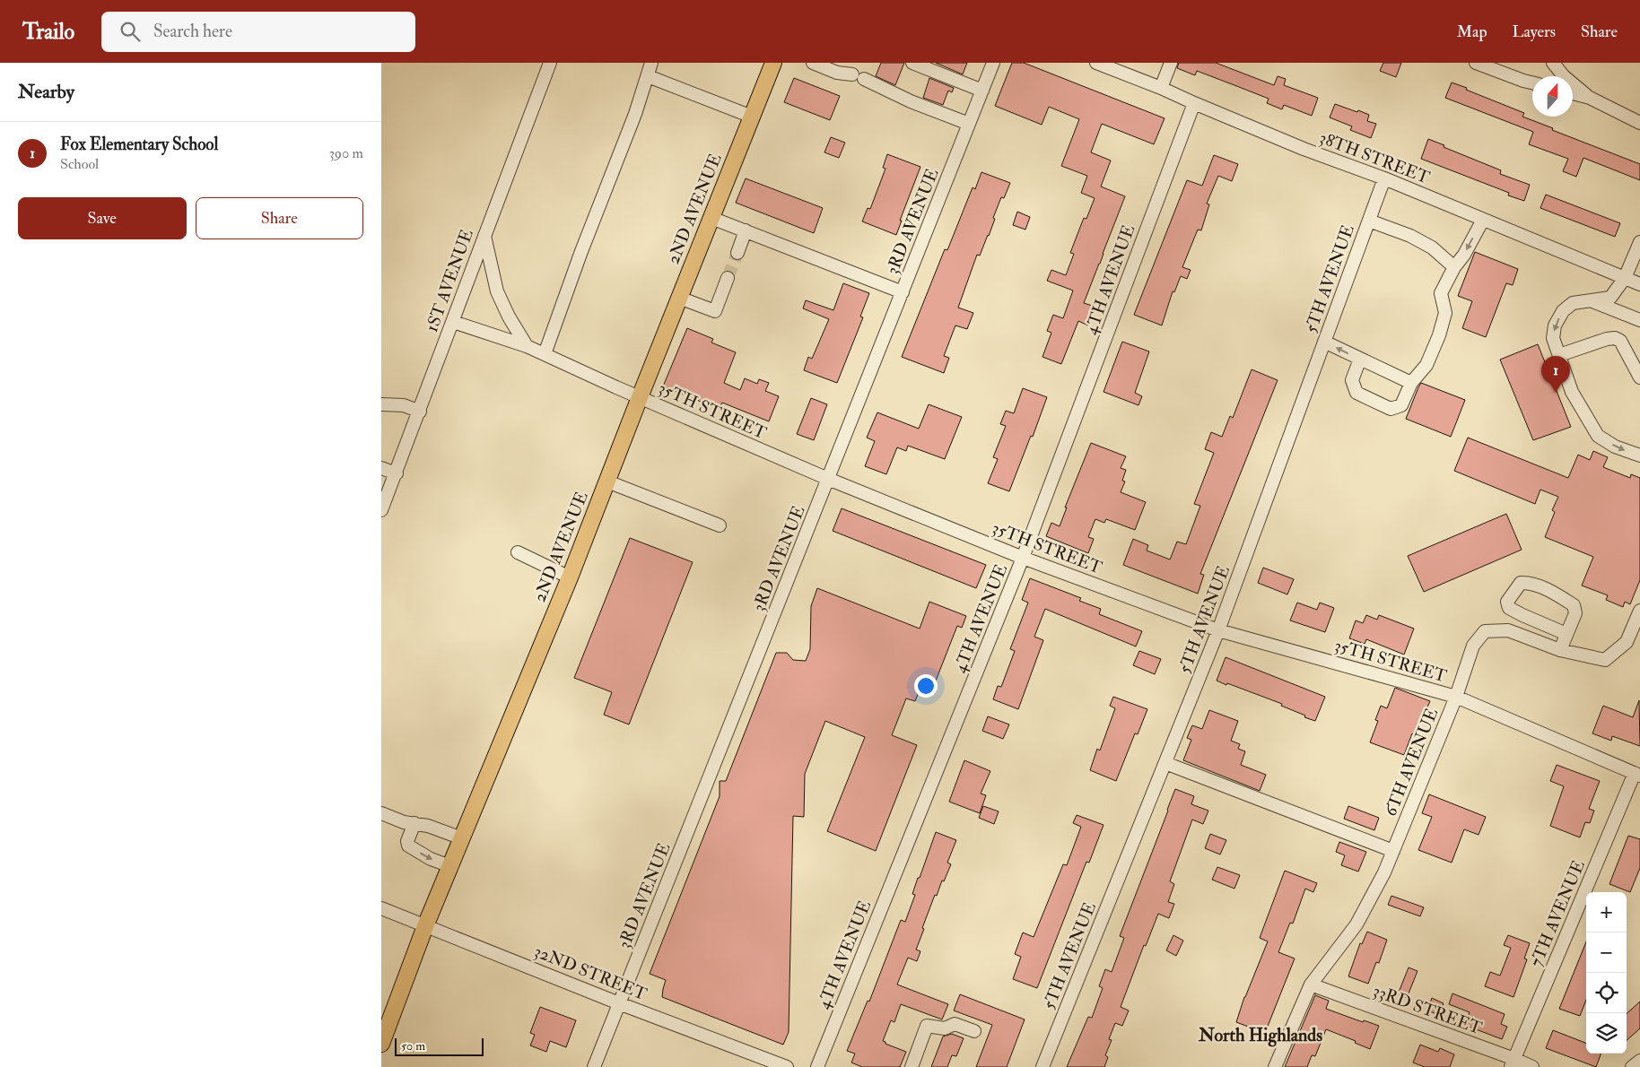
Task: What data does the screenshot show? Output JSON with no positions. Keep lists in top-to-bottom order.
{
  "streets": {
    "main road": ["2ND AVENUE"],
    "street": [
      "38TH STREET",
      "3RD AVENUE",
      "5TH AVENUE",
      "4TH AVENUE",
      "1ST AVENUE",
      "35TH STREET",
      "6TH AVENUE",
      "7TH AVENUE",
      "32ND STREET",
      "33RD STREET"
    ]
  },
  "crossings": [
    ["38TH STREET", "5TH AVENUE"],
    ["38TH STREET", "4TH AVENUE"],
    ["2ND AVENUE", "35TH STREET"],
    ["2ND AVENUE", "32ND STREET"],
    ["3RD AVENUE", "35TH STREET"],
    ["3RD AVENUE", "32ND STREET"],
    ["5TH AVENUE", "35TH STREET"],
    ["4TH AVENUE", "35TH STREET"],
    ["1ST AVENUE", "35TH STREET"],
    ["35TH STREET", "6TH AVENUE"],
    ["35TH STREET", "7TH AVENUE"],
    ["6TH AVENUE", "33RD STREET"],
    ["7TH AVENUE", "33RD STREET"]
  ],
  "districts": ["North Highlands"],
  "scale_bar": "50 m",
  "north": "top",
  "page": {
    "header": "Trailo",
    "search": "Search here",
    "nav": ["Map", "Layers", "Share"],
    "heading": "Nearby",
    "list": [
      {
        "mark": "1",
        "name": "Fox Elementary School",
        "note": "School",
        "value": "390 m"
      }
    ],
    "buttons": ["Save", "Share"],
    "pins": "1",
    "map_buttons": ["+", "−"],
    "scale": "50 m"
  }
}
